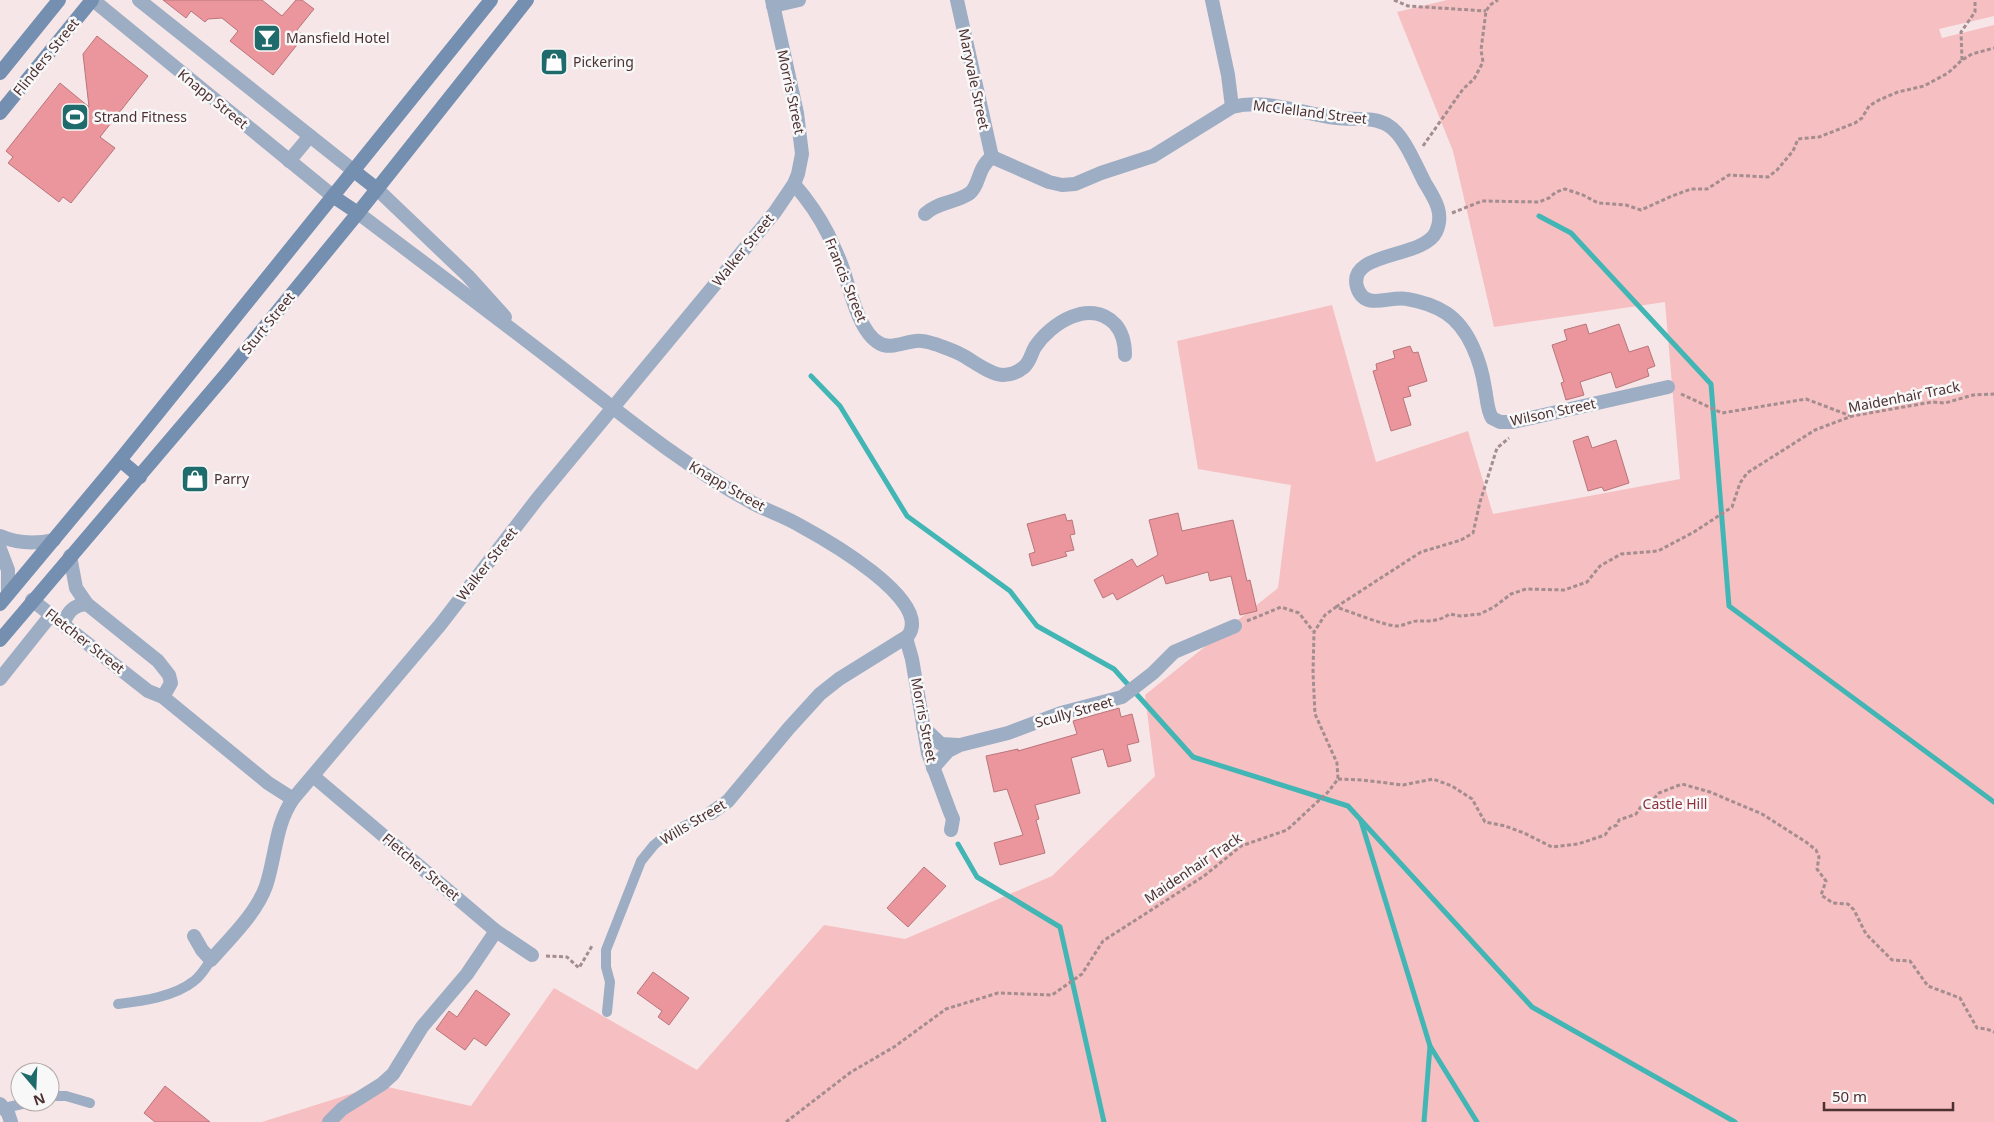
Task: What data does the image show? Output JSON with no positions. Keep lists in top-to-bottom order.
{
  "streets": {
    "main road": ["Flinders Street", "Sturt Street"],
    "street": [
      "Maryvale Street",
      "Morris Street",
      "Knapp Street",
      "McClelland Street",
      "Walker Street",
      "Francis Street",
      "Wilson Street",
      "Fletcher Street",
      "Scully Street",
      "Wills Street"
    ],
    "path": ["Maidenhair Track"]
  },
  "crossings": [
    ["Flinders Street", "Knapp Street"],
    ["Maryvale Street", "McClelland Street"],
    ["Morris Street", "Knapp Street"],
    ["Morris Street", "Walker Street"],
    ["Morris Street", "Francis Street"],
    ["Morris Street", "Scully Street"],
    ["Morris Street", "Wills Street"],
    ["Knapp Street", "Walker Street"],
    ["Knapp Street", "Sturt Street"],
    ["Knapp Street", "Wills Street"],
    ["Walker Street", "Francis Street"],
    ["Walker Street", "Fletcher Street"],
    ["Sturt Street", "Fletcher Street"]
  ],
  "parks": ["Castle Hill"],
  "places": {
    "bar": ["Mansfield Hotel"],
    "shop": ["Pickering", "Parry"],
    "sports": ["Strand Fitness"]
  },
  "scale_bar": "50 m",
  "north": "bottom"
}
